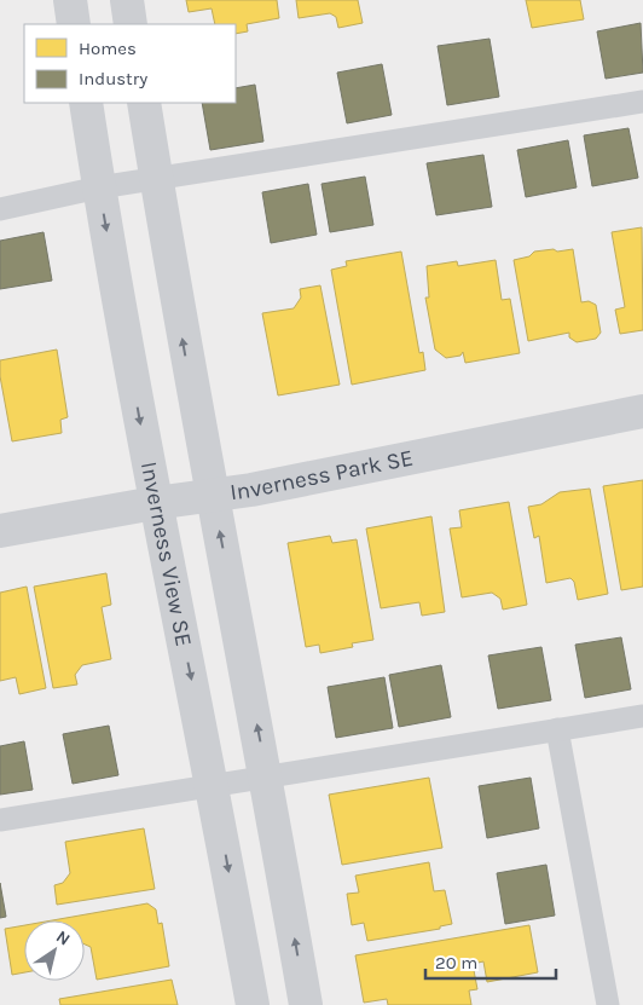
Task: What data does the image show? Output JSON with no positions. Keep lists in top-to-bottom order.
{
  "streets": {
    "street": ["Inverness Park SE", "Inverness View SE"]
  },
  "crossings": [
    ["Inverness Park SE", "Inverness View SE"]
  ],
  "legend": ["Homes", "Industry"],
  "scale_bar": "20 m",
  "north": "top right"
}
